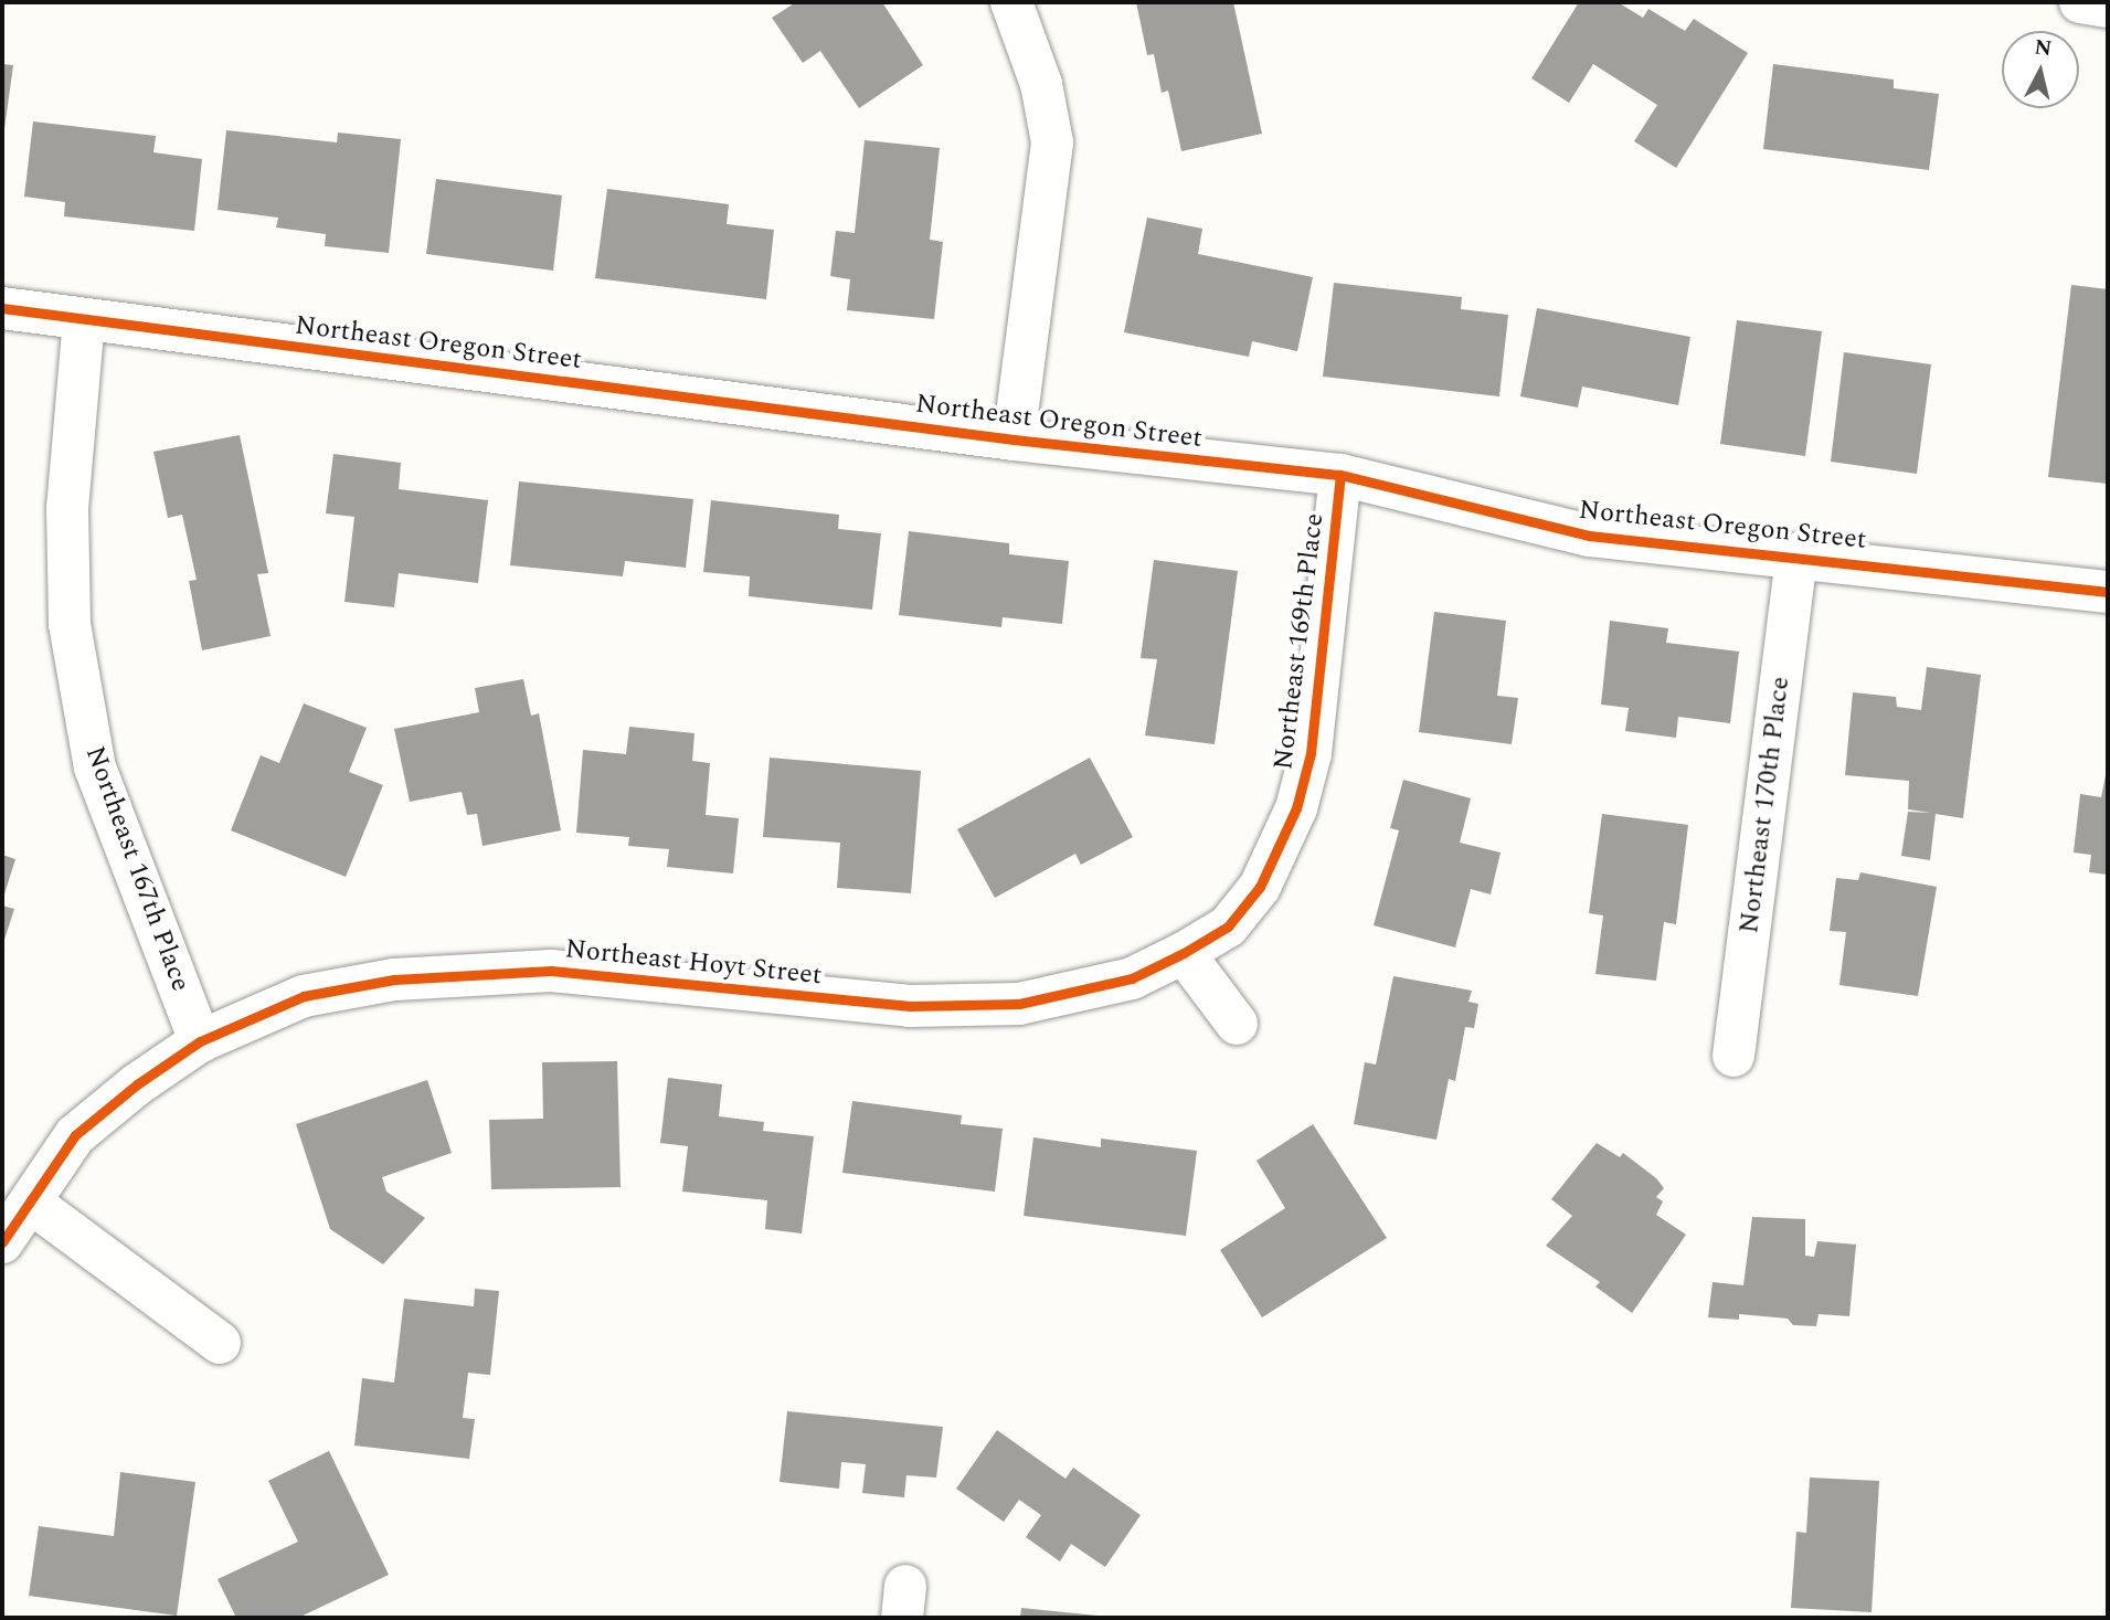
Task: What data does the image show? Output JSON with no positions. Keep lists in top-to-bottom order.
{
  "streets": {
    "street": [
      "Northeast Oregon Street",
      "Northeast 169th Place",
      "Northeast 170th Place",
      "Northeast 167th Place",
      "Northeast Hoyt Street"
    ]
  },
  "crossings": [
    ["Northeast Oregon Street", "Northeast 169th Place"],
    ["Northeast Oregon Street", "Northeast 170th Place"],
    ["Northeast Oregon Street", "Northeast 167th Place"],
    ["Northeast 169th Place", "Northeast Hoyt Street"],
    ["Northeast 167th Place", "Northeast Hoyt Street"]
  ],
  "north": "top"
}
